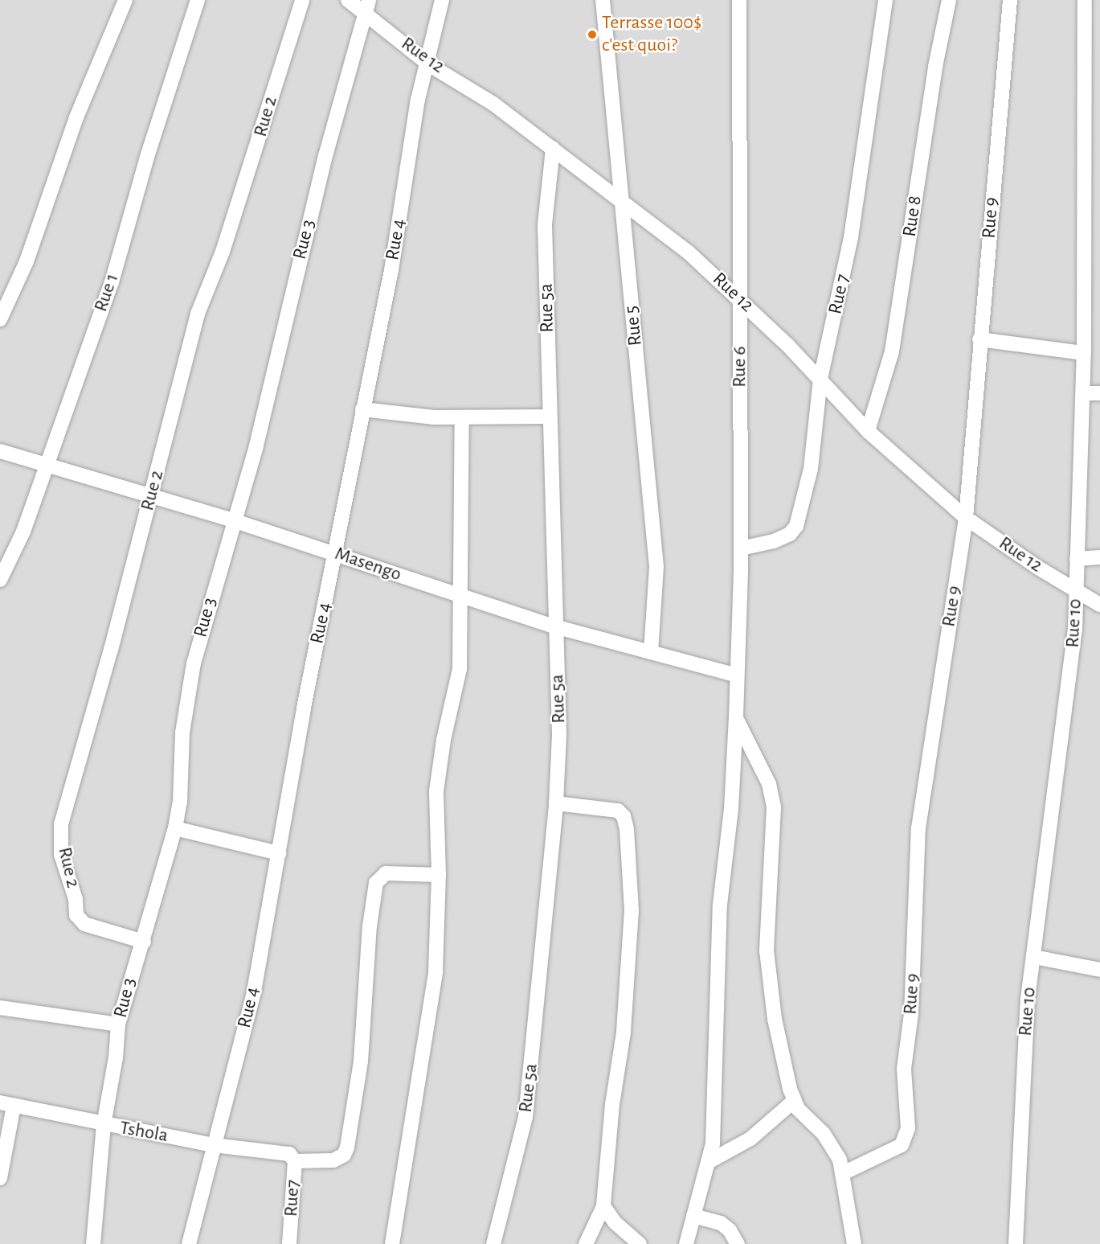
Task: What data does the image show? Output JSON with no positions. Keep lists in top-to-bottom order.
{
  "streets": {
    "street": [
      "Rue 12",
      "Rue 2",
      "Rue 8",
      "Rue 9",
      "Rue 3",
      "Rue 4",
      "Rue 1",
      "Rue 7",
      "Rue 5a",
      "Rue 5",
      "Rue 6",
      "Masengo",
      "Rue 10",
      "Tshola",
      "Rue7"
    ]
  },
  "crossings": [
    ["Rue 12", "Rue 8"],
    ["Rue 12", "Rue 9"],
    ["Rue 12", "Rue 3"],
    ["Rue 12", "Rue 4"],
    ["Rue 12", "Rue 7"],
    ["Rue 12", "Rue 5a"],
    ["Rue 12", "Rue 5"],
    ["Rue 12", "Rue 6"],
    ["Rue 12", "Rue 10"],
    ["Rue 2", "Rue 3"],
    ["Rue 2", "Masengo"],
    ["Rue 3", "Masengo"],
    ["Rue 3", "Tshola"],
    ["Rue 4", "Masengo"],
    ["Rue 4", "Tshola"],
    ["Rue 1", "Masengo"],
    ["Rue 7", "Rue 6"],
    ["Rue 5a", "Masengo"],
    ["Rue 5", "Masengo"],
    ["Rue 6", "Masengo"],
    ["Tshola", "Rue7"]
  ],
  "places": ["Terrasse 100$ c'est quoi?"]
}
